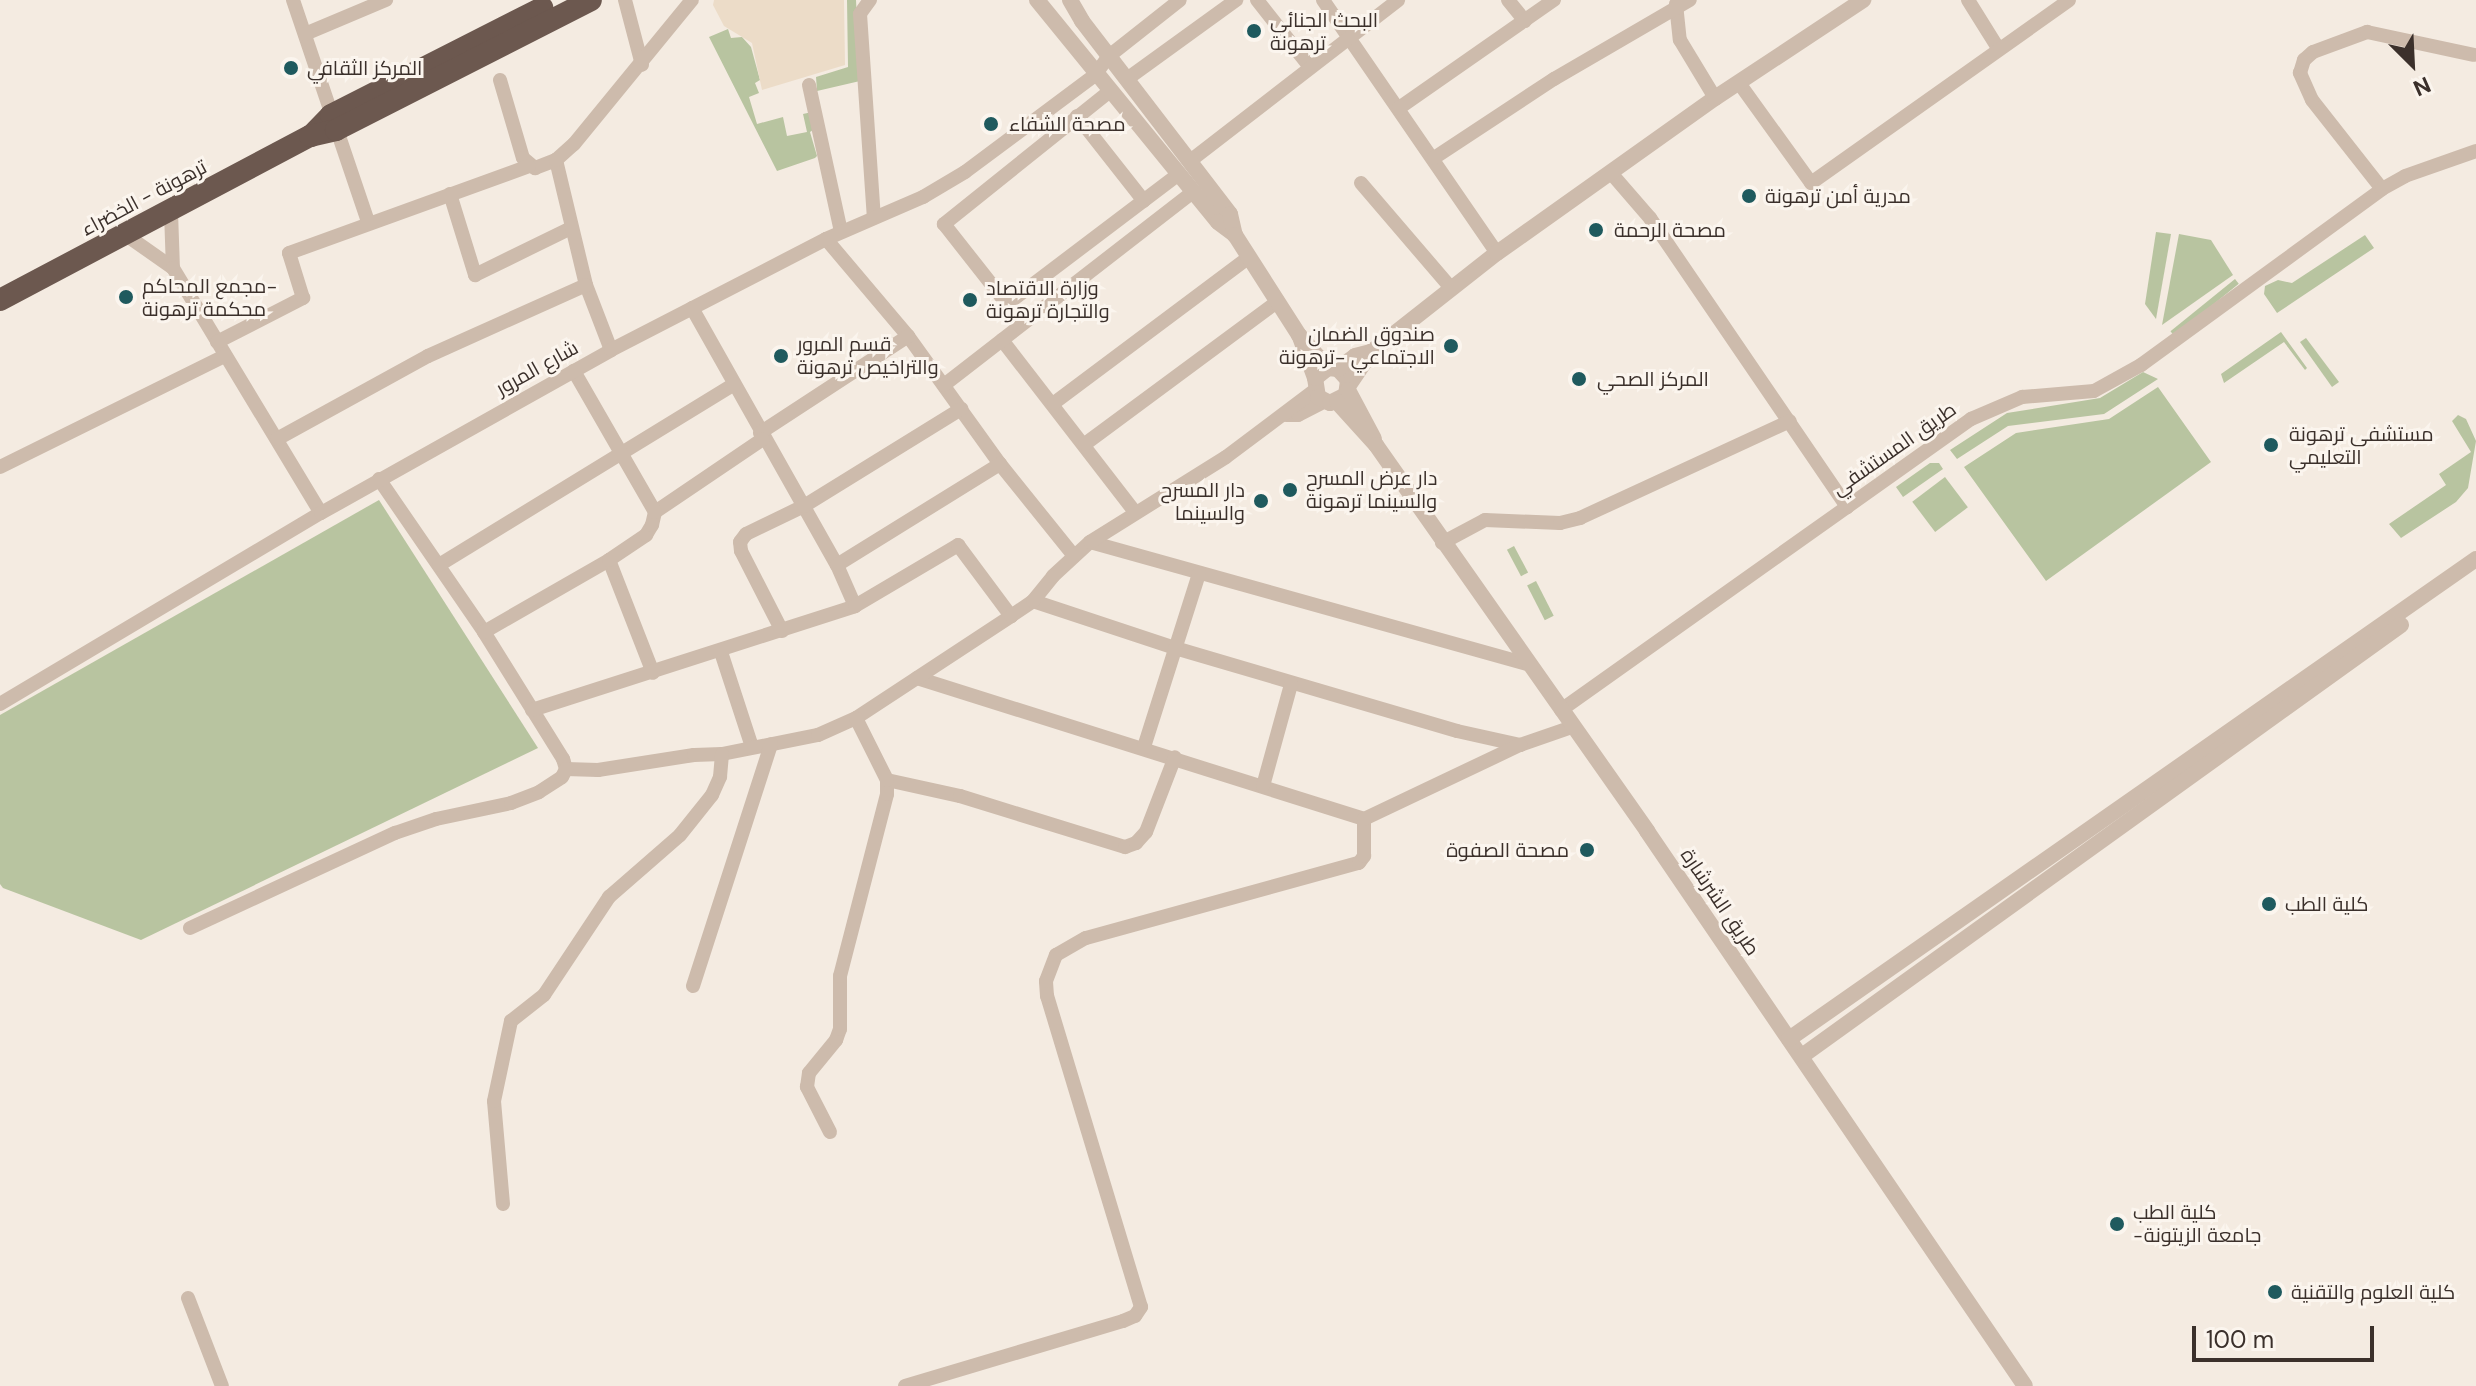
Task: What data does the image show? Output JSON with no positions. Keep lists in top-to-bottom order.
{
  "streets": {
    "highway": ["ترهونة - الخضراء"],
    "street": ["شارع المرور", "طريق المستشفي", "طريق الشرشارة"]
  },
  "crossings": [
    ["طريق المستشفي", "طريق الشرشارة"]
  ],
  "places": [
    "البحث الجنائي ترهونة",
    "المركز الثقافي",
    "مصحة الشفاء",
    "مدرية أمن ترهونة",
    "مصحة الرحمة",
    "مجمع المحاكم- محكمة ترهونة",
    "وزارة الاقتصاد والتجارة ترهونة",
    "صندوق الضمان الاجتماعي -ترهونة",
    "قسم المرور والتراخيص ترهونة",
    "المركز الصحي",
    "مستشفى ترهونة التعليمي",
    "دار عرض المسرح والسينما ترهونة",
    "دار المسرح والسينما",
    "مصحة الصفوة",
    "كلية الطب",
    "كلية الطب -جامعة الزيتونة",
    "كلية العلوم والتقنية"
  ],
  "scale_bar": "100 m",
  "north": "bottom right"
}
